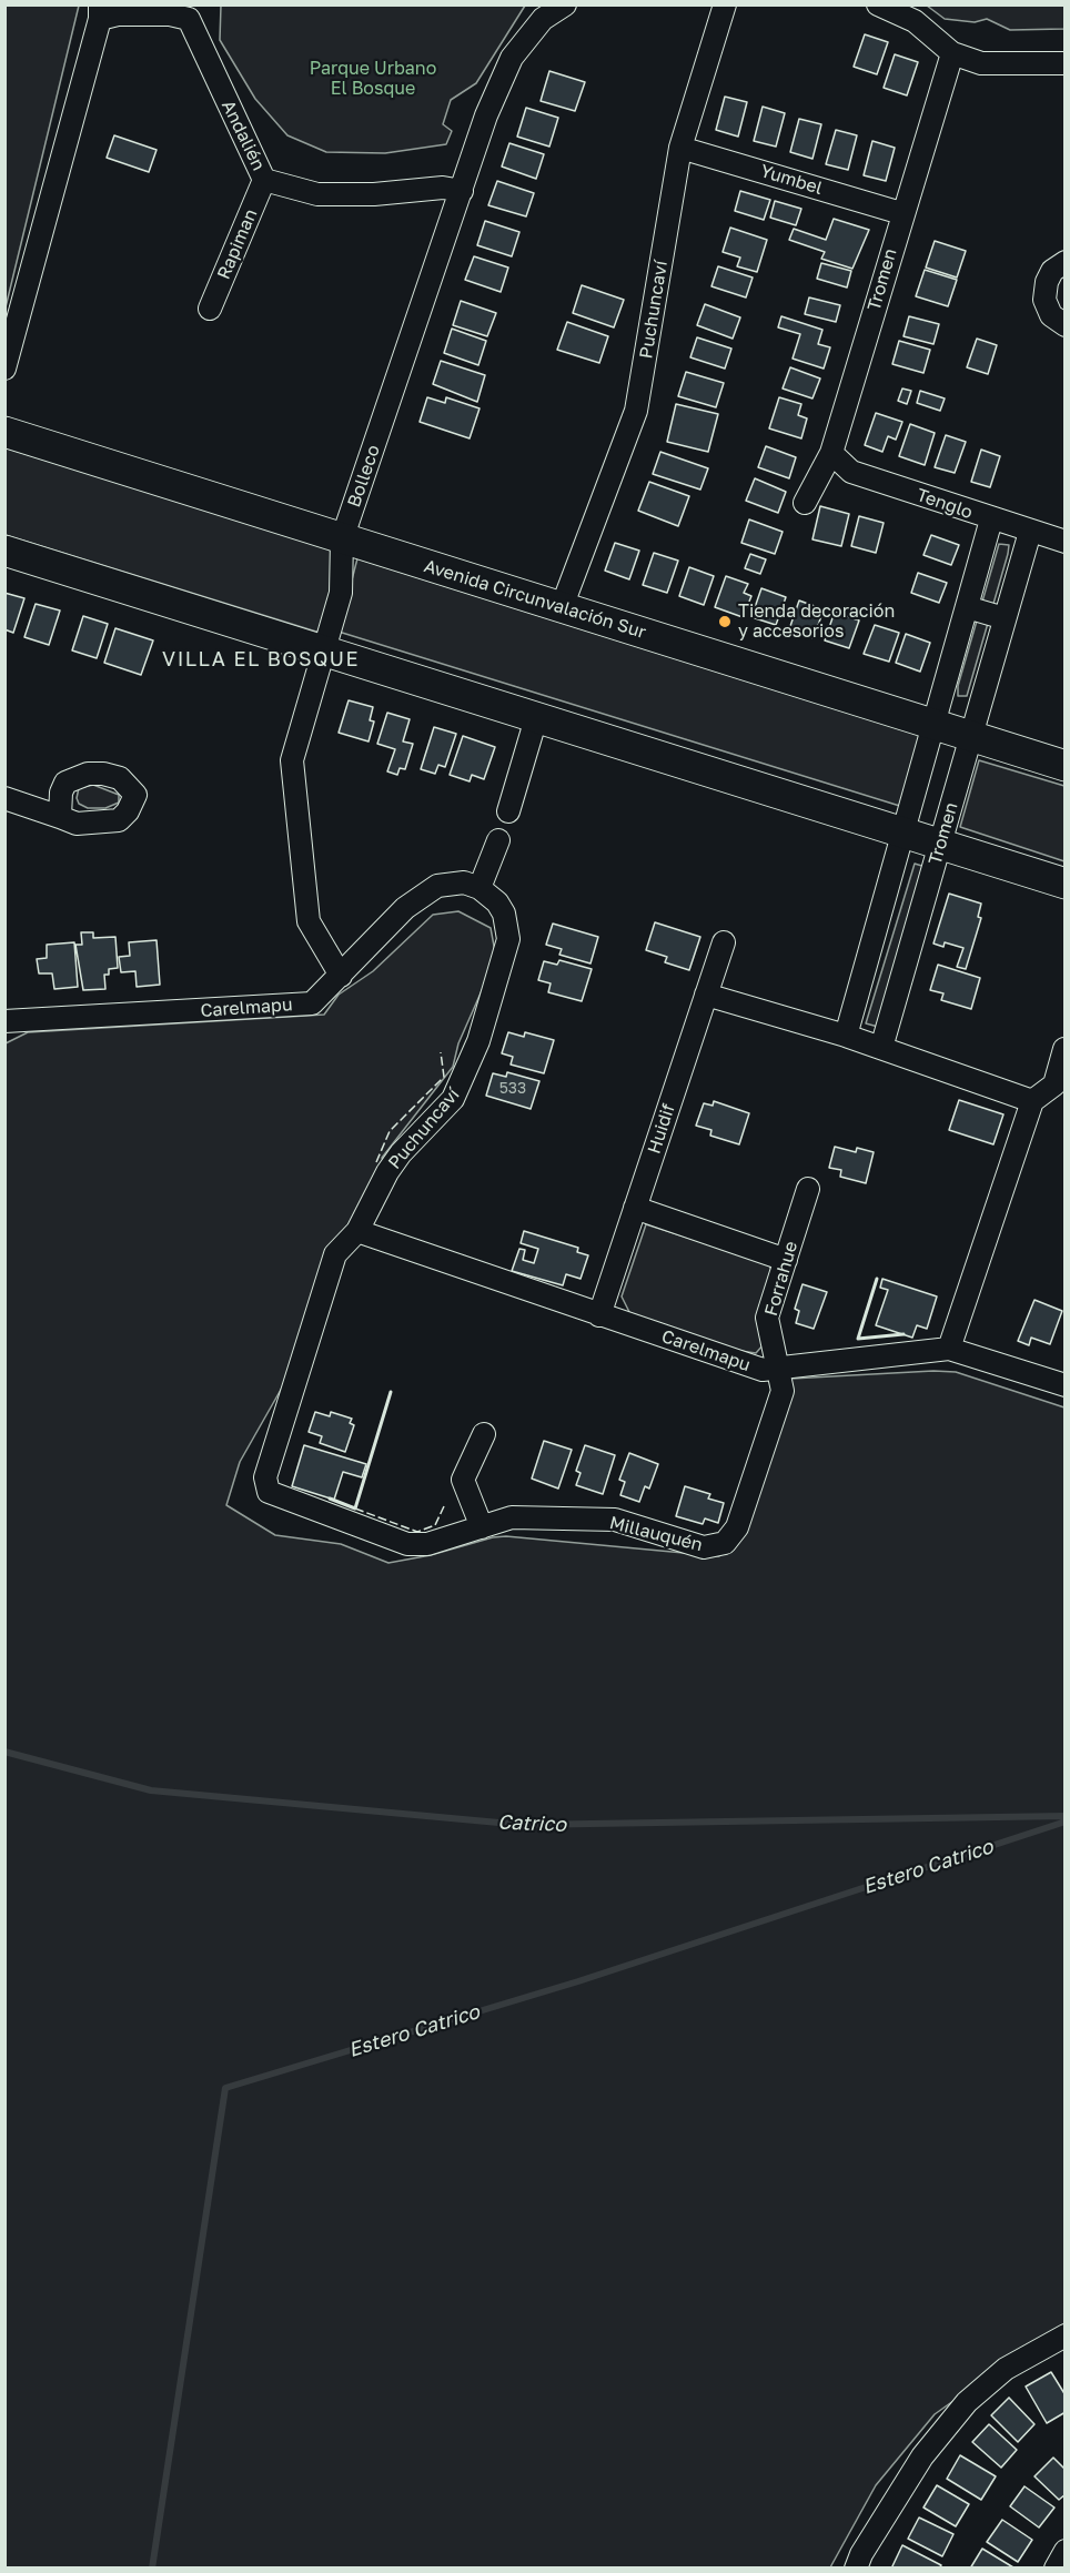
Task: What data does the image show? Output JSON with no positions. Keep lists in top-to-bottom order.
{
  "streets": {
    "main road": ["Avenida Circunvalación Sur"],
    "street": [
      "Andalién",
      "Yumbel",
      "Rapiman",
      "Tromen",
      "Puchuncaví",
      "Bolleco",
      "Tenglo",
      "Carelmapu",
      "Huidif",
      "Forrahue",
      "Millauquén"
    ]
  },
  "crossings": [
    ["Andalién", "Rapiman"],
    ["Andalién", "Bolleco"],
    ["Yumbel", "Tromen"],
    ["Yumbel", "Puchuncaví"],
    ["Tromen", "Tenglo"],
    ["Tromen", "Avenida Circunvalación Sur"],
    ["Puchuncaví", "Avenida Circunvalación Sur"],
    ["Puchuncaví", "Carelmapu"],
    ["Puchuncaví", "Millauquén"],
    ["Bolleco", "Avenida Circunvalación Sur"],
    ["Bolleco", "Carelmapu"],
    ["Carelmapu", "Huidif"],
    ["Carelmapu", "Forrahue"],
    ["Carelmapu", "Millauquén"],
    ["Forrahue", "Millauquén"]
  ],
  "districts": ["VILLA EL BOSQUE"],
  "water": ["Catrico", "Estero Catrico"],
  "parks": ["Parque Urbano El Bosque"],
  "places": ["Tienda decoración y accesorios"],
  "house_numbers": ["533"]
}
